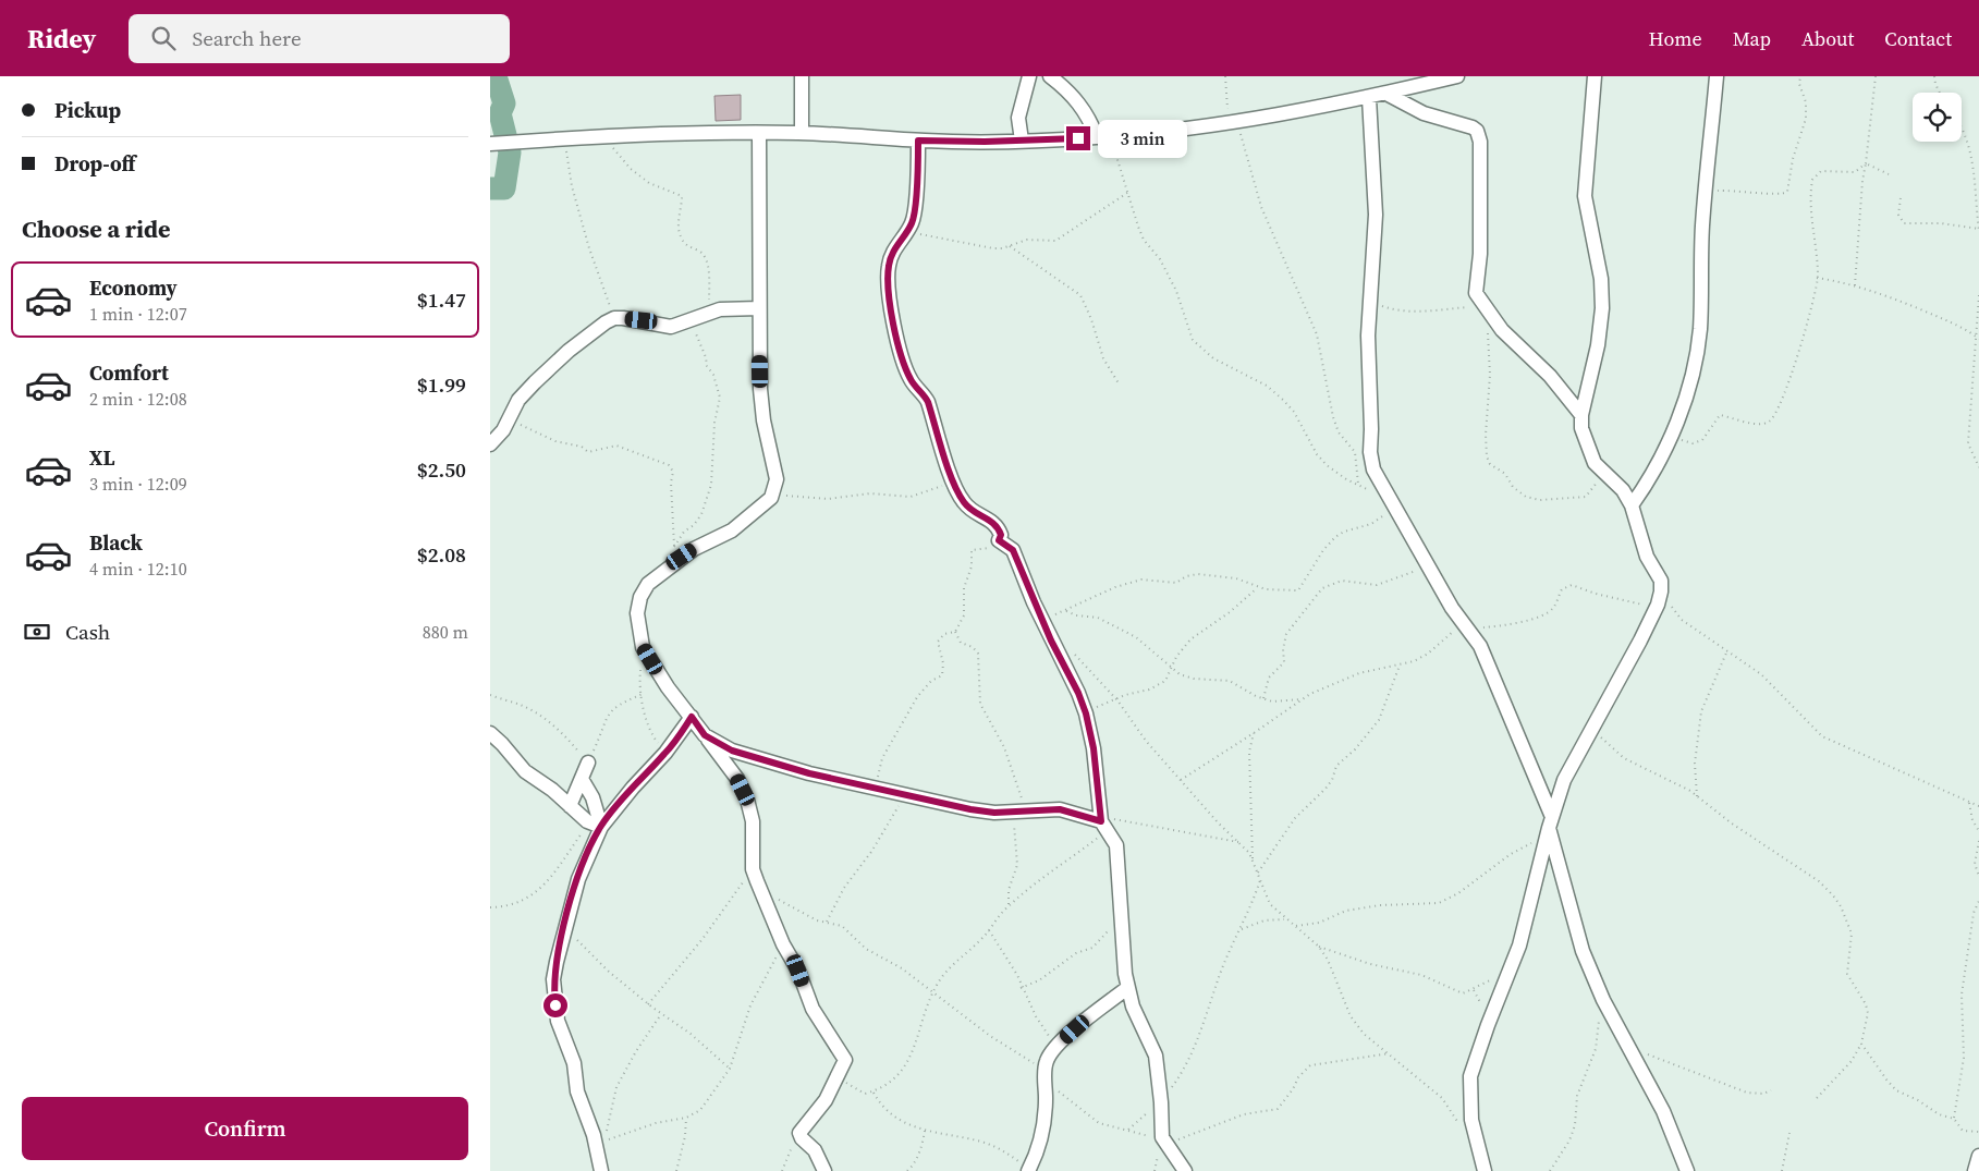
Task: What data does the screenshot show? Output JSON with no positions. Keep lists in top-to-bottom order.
{
  "page": {
    "header": "Ridey",
    "search": "Search here",
    "nav": [
      "Home",
      "Map",
      "About",
      "Contact"
    ],
    "banner": ["Pickup", "Drop-off"],
    "bubble": "3 min",
    "heading": "Choose a ride",
    "list": [
      {
        "name": "Economy",
        "note": "1 min · 12:07",
        "value": "$1.47"
      },
      {
        "name": "Comfort",
        "note": "2 min · 12:08",
        "value": "$1.99"
      },
      {
        "name": "XL",
        "note": "3 min · 12:09",
        "value": "$2.50"
      },
      {
        "name": "Black",
        "note": "4 min · 12:10",
        "value": "$2.08"
      }
    ],
    "pay": ["Cash", "880 m"],
    "buttons": "Confirm"
  }
}
